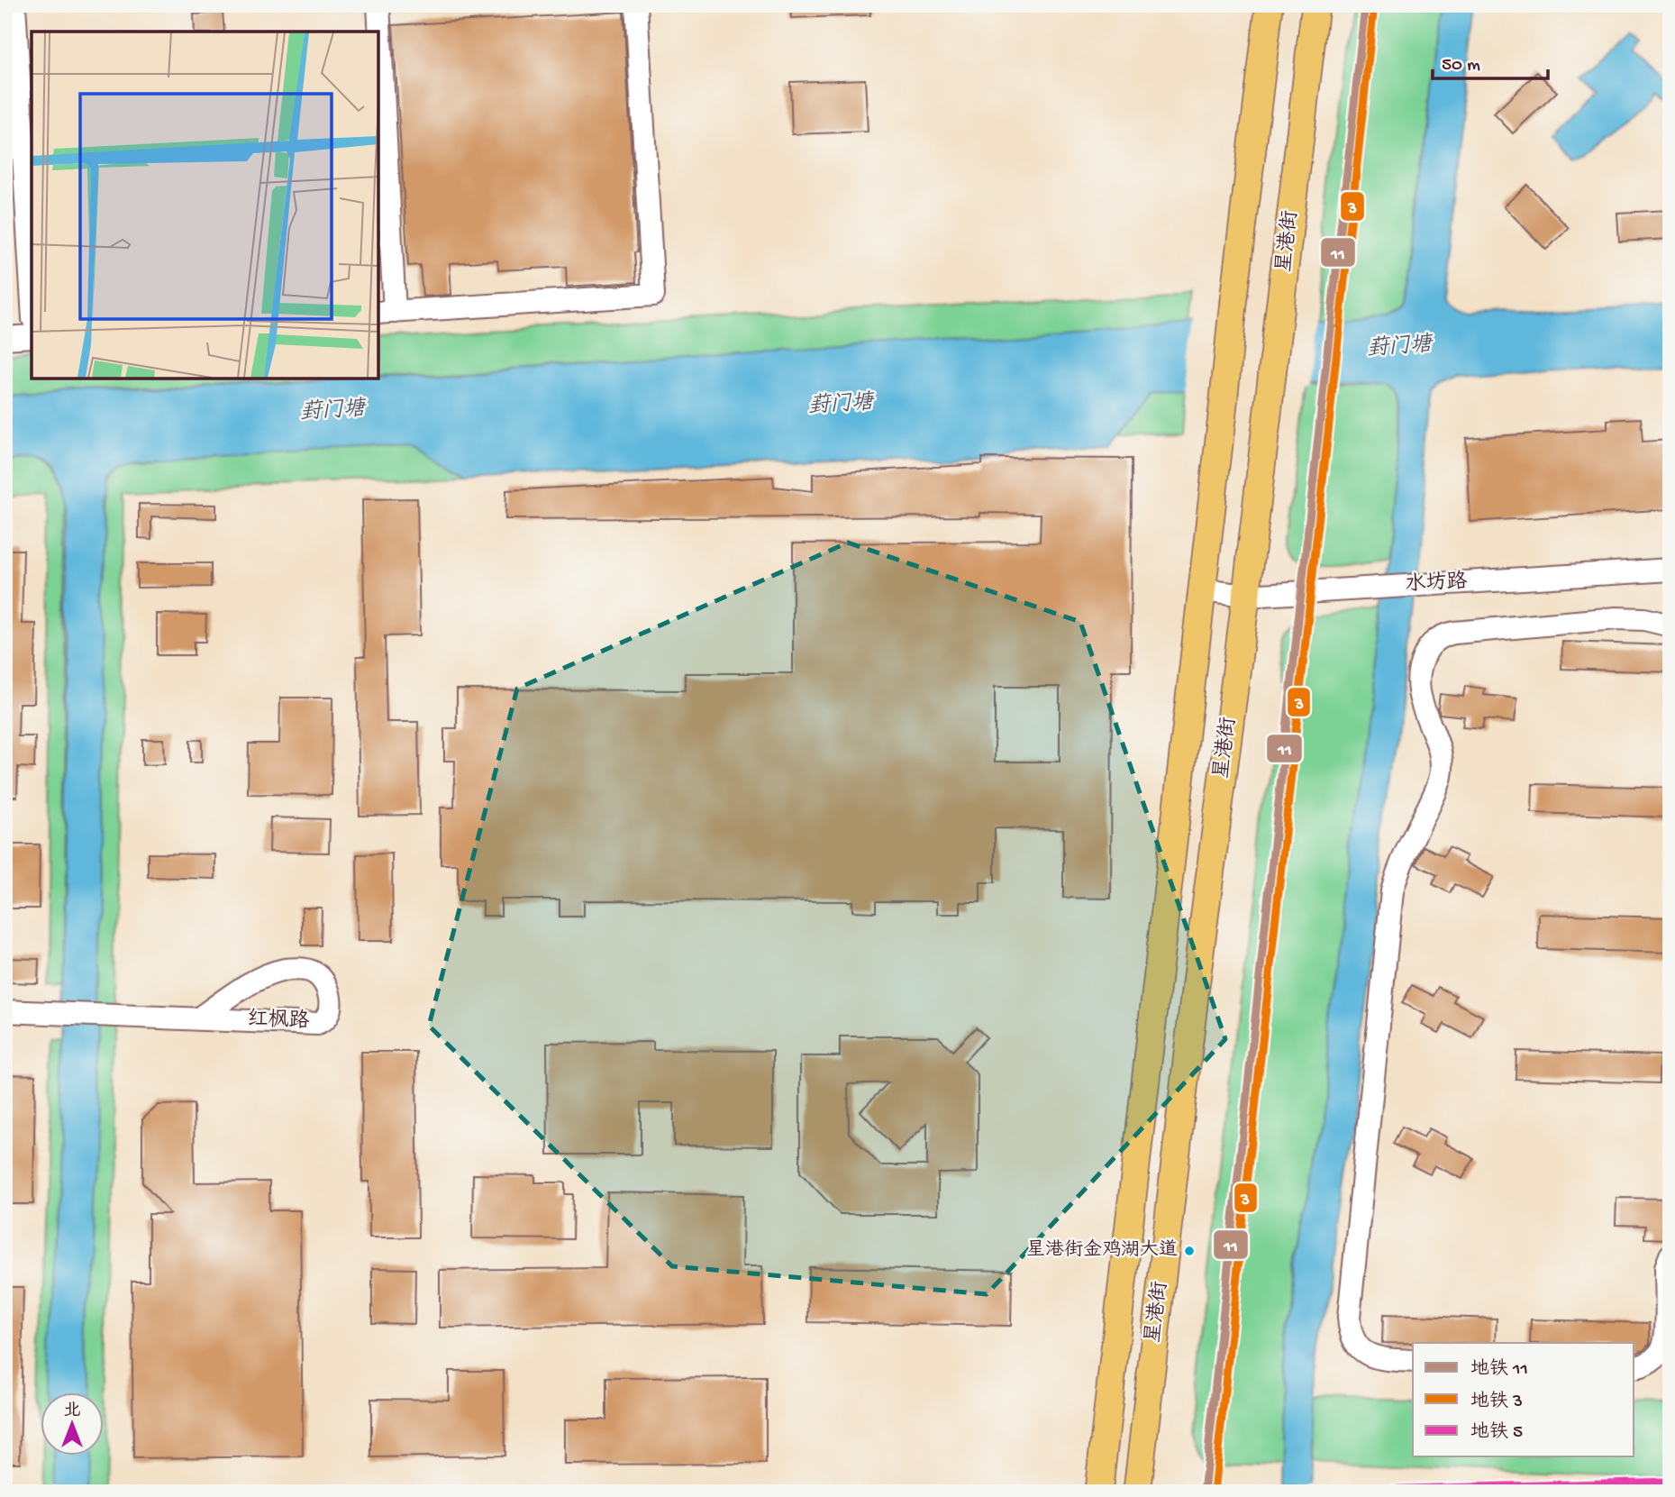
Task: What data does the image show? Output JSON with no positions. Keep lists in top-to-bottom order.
{
  "streets": {
    "main road": ["星港街"],
    "street": ["水坊路", "红枫路"]
  },
  "crossings": [
    ["星港街", "水坊路"]
  ],
  "water": ["葑门塘"],
  "places": ["星港街金鸡湖大道"],
  "lines": ["metro line 11", "metro line 3", "metro line 5"],
  "legend": ["地铁 11", "地铁 3", "地铁 5"],
  "scale_bar": "50 m",
  "north": "top"
}
